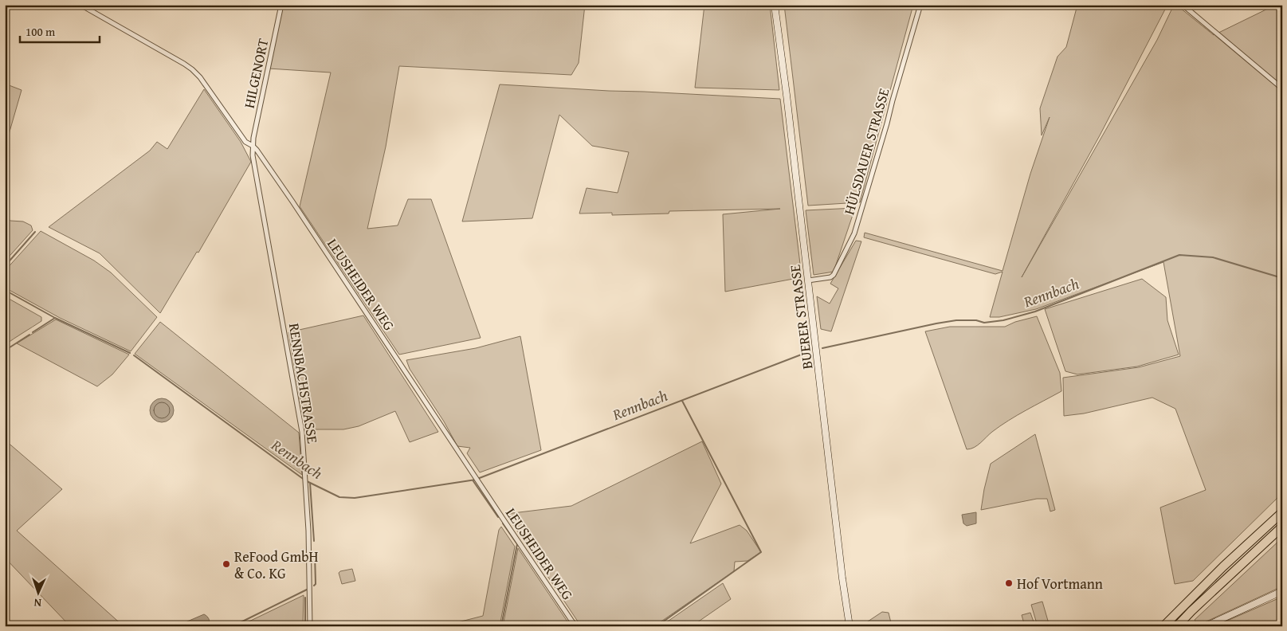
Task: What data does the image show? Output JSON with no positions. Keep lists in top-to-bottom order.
{
  "streets": {
    "main road": ["BUERER STRASSE"],
    "street": [
      "HILGENORT",
      "HÜLSDAUER STRASSE",
      "LEUSHEIDER WEG",
      "RENNBACHSTRASSE"
    ]
  },
  "crossings": [
    ["HILGENORT", "LEUSHEIDER WEG"],
    ["HILGENORT", "RENNBACHSTRASSE"],
    ["HÜLSDAUER STRASSE", "BUERER STRASSE"],
    ["LEUSHEIDER WEG", "RENNBACHSTRASSE"]
  ],
  "water": ["Rennbach"],
  "places": ["ReFood GmbH & Co. KG", "Hof Vortmann"],
  "scale_bar": "100 m",
  "north": "bottom"
}
